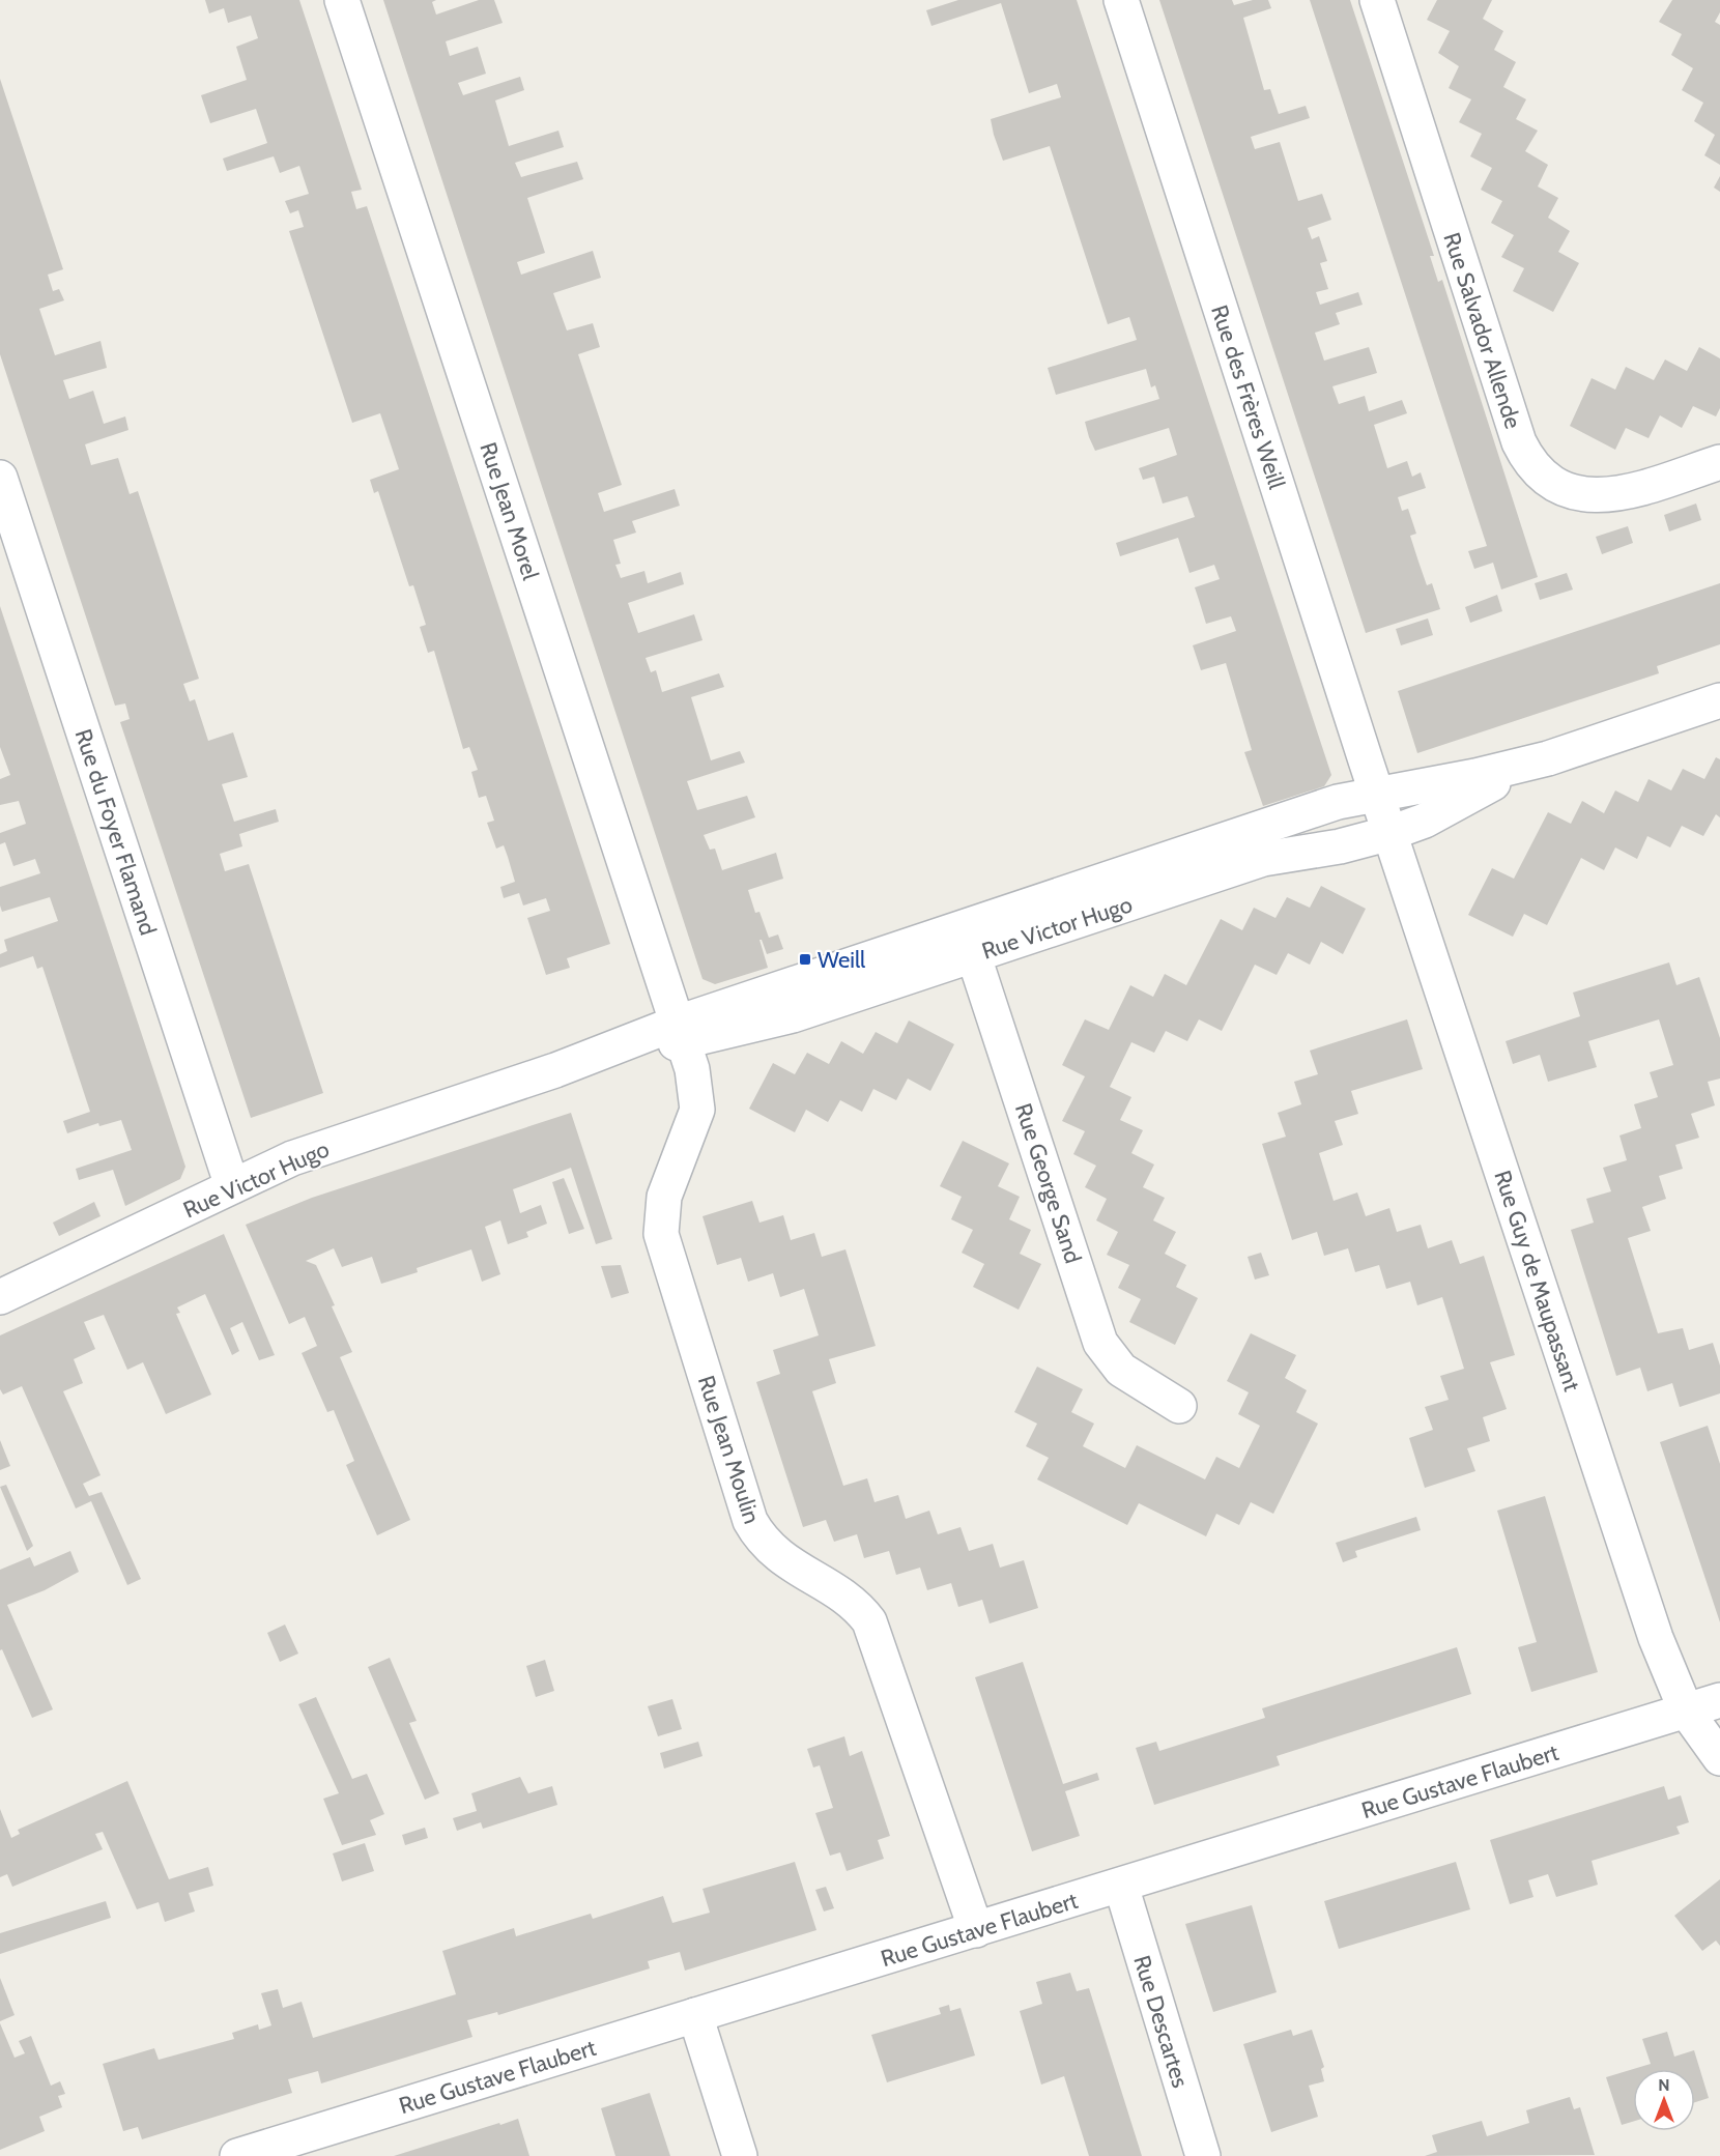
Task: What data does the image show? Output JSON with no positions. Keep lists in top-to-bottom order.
{
  "streets": {
    "street": [
      "Rue Salvador Allende",
      "Rue des Frères Weill",
      "Rue Jean Morel",
      "Rue du Foyer Flamand",
      "Rue Victor Hugo",
      "Rue George Sand",
      "Rue Guy de Maupassant",
      "Rue Jean Moulin",
      "Rue Gustave Flaubert",
      "Rue Descartes"
    ]
  },
  "crossings": [
    ["Rue des Frères Weill", "Rue Victor Hugo"],
    ["Rue des Frères Weill", "Rue Guy de Maupassant"],
    ["Rue Jean Morel", "Rue Victor Hugo"],
    ["Rue Jean Morel", "Rue Jean Moulin"],
    ["Rue du Foyer Flamand", "Rue Victor Hugo"],
    ["Rue Victor Hugo", "Rue George Sand"],
    ["Rue Victor Hugo", "Rue Guy de Maupassant"],
    ["Rue Victor Hugo", "Rue Jean Moulin"],
    ["Rue Guy de Maupassant", "Rue Gustave Flaubert"],
    ["Rue Jean Moulin", "Rue Gustave Flaubert"],
    ["Rue Gustave Flaubert", "Rue Descartes"]
  ],
  "places": {
    "transit": ["Weill"]
  },
  "north": "top"
}
